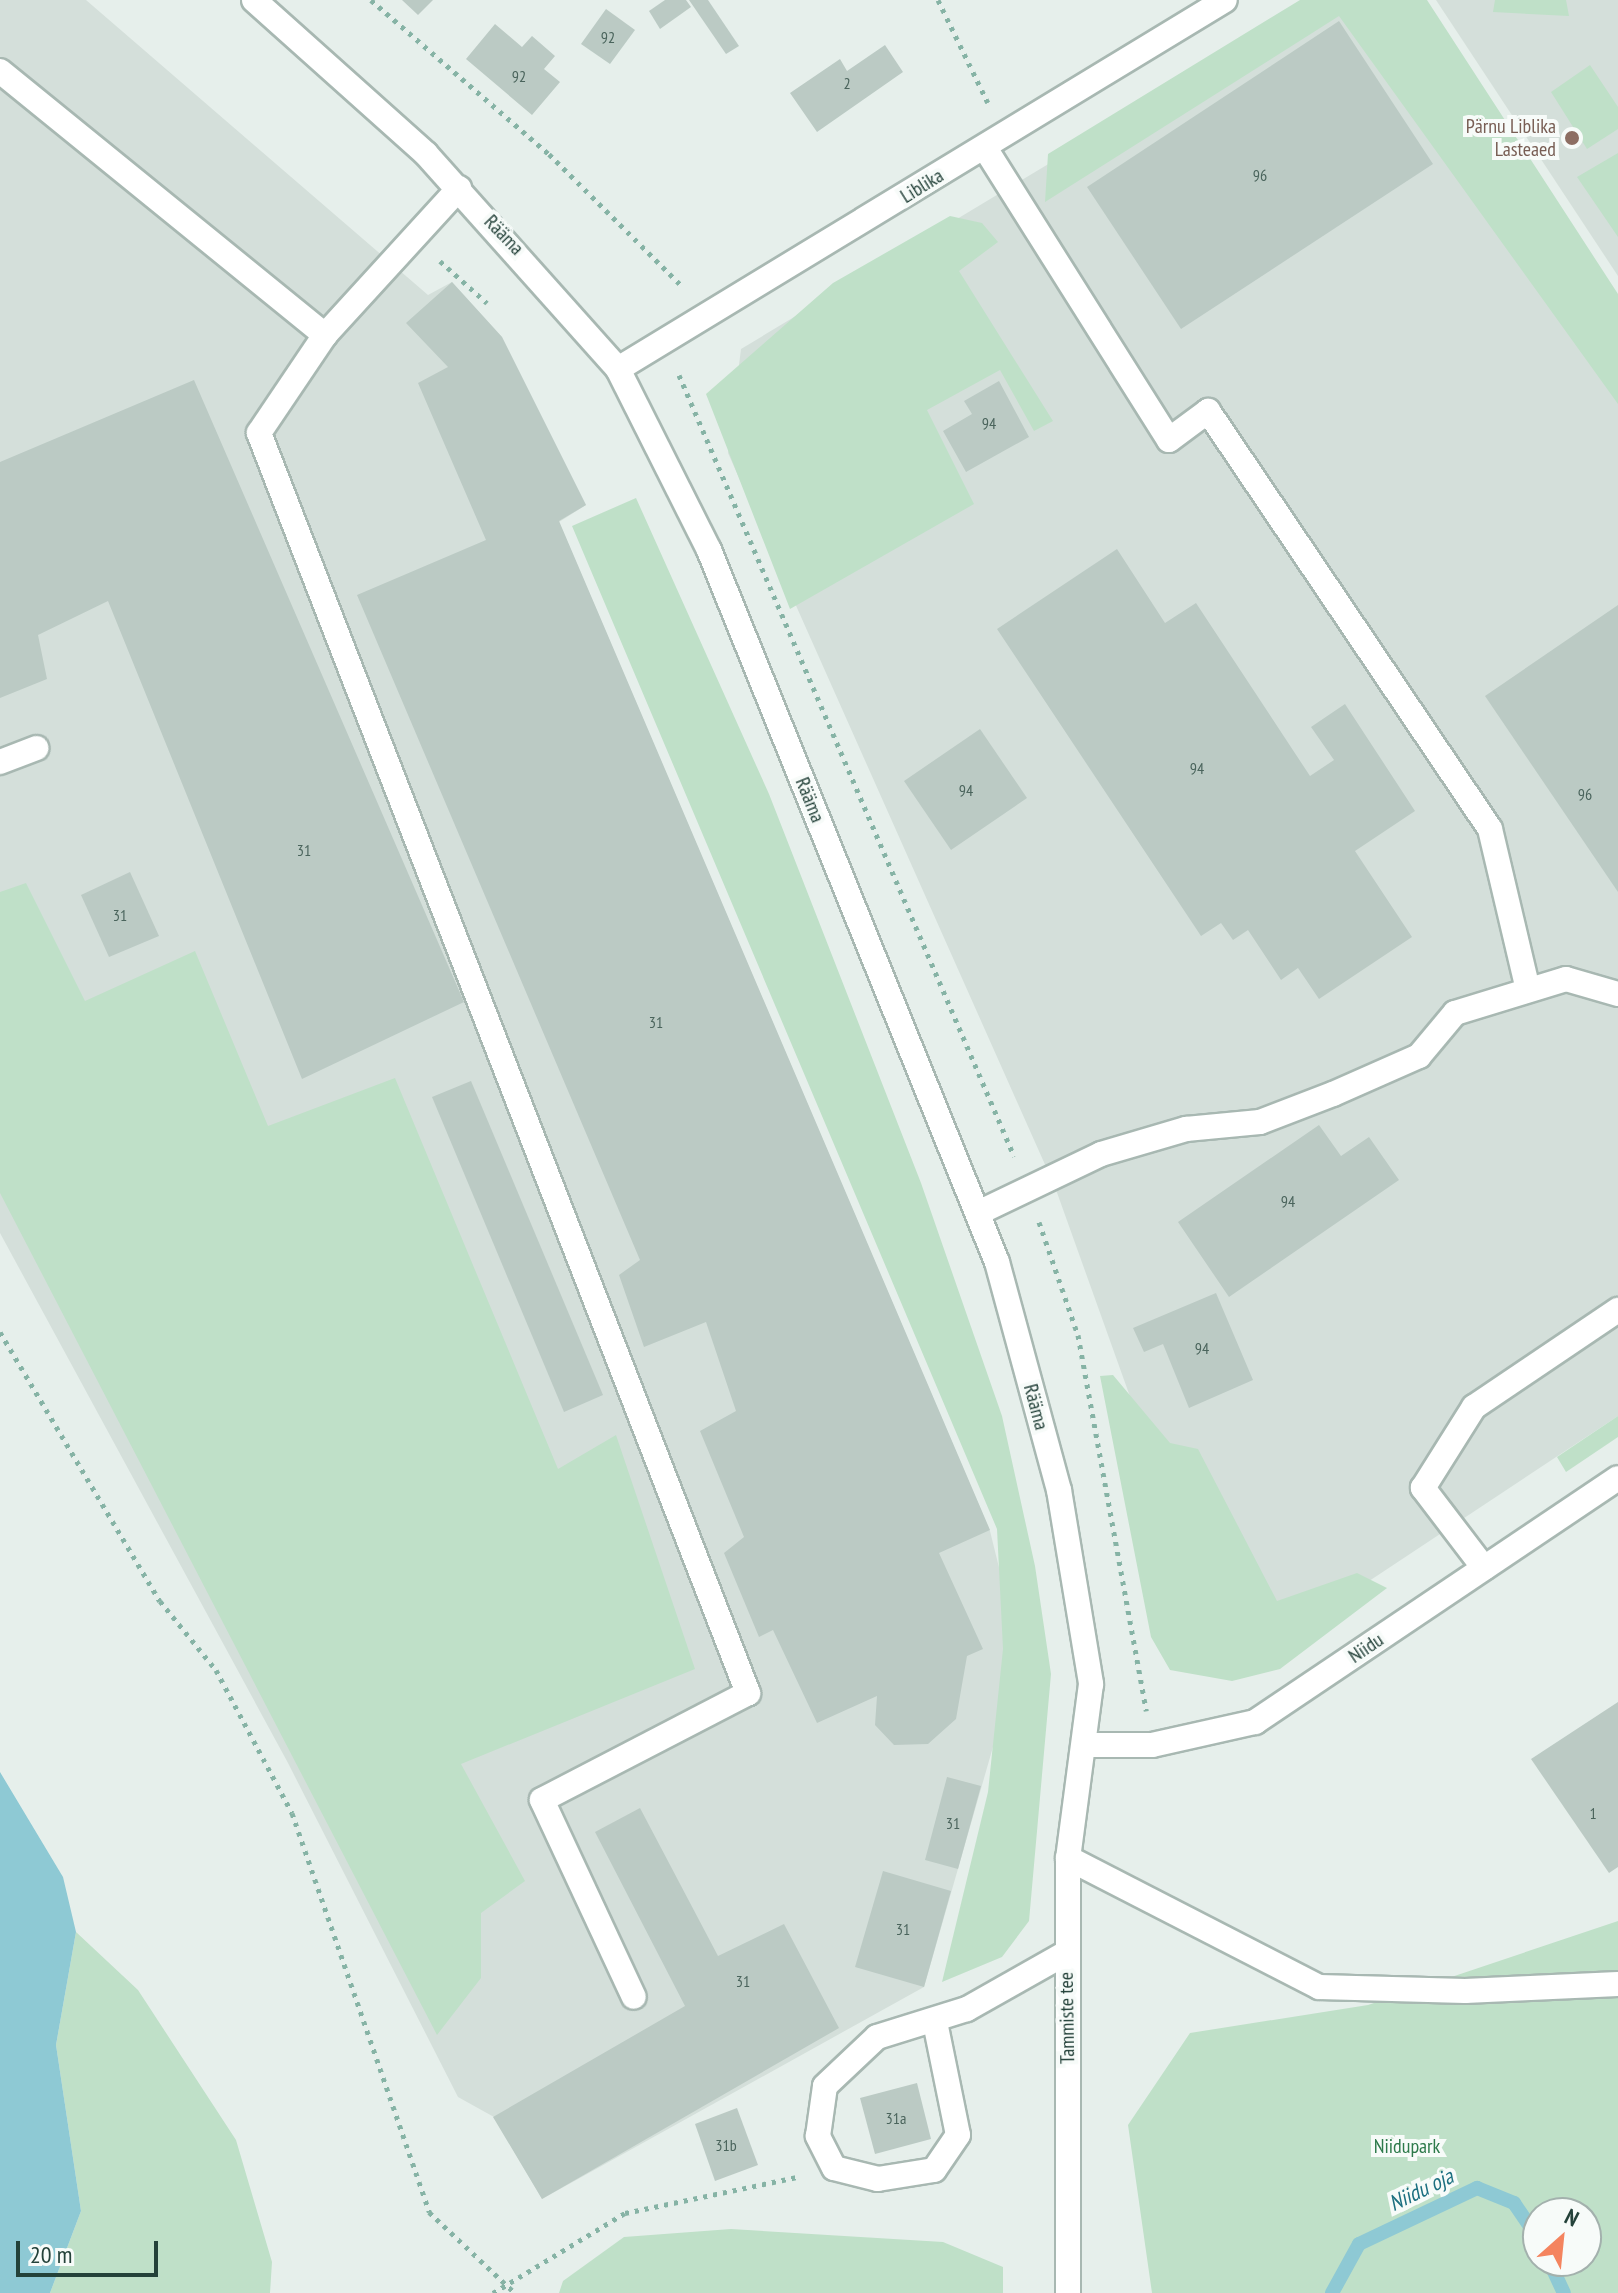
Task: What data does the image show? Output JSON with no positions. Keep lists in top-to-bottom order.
{
  "streets": {
    "main road": [
      "Liblika",
      "Rääma",
      "Niidu",
      "Tammiste tee"
    ]
  },
  "crossings": [
    ["Liblika", "Rääma"],
    ["Rääma", "Niidu"],
    ["Rääma", "Tammiste tee"],
    ["Niidu", "Tammiste tee"]
  ],
  "water": ["Niidu oja"],
  "parks": ["Niidupark"],
  "places": ["Pärnu Liblika Lasteaed"],
  "house_numbers": [
    "92",
    "92",
    "2",
    "96",
    "94",
    "94",
    "94",
    "96",
    "31",
    "31",
    "31",
    "94",
    "94",
    "1",
    "31",
    "31",
    "31",
    "31a",
    "31b"
  ],
  "scale_bar": "20 m",
  "north": "top right"
}
